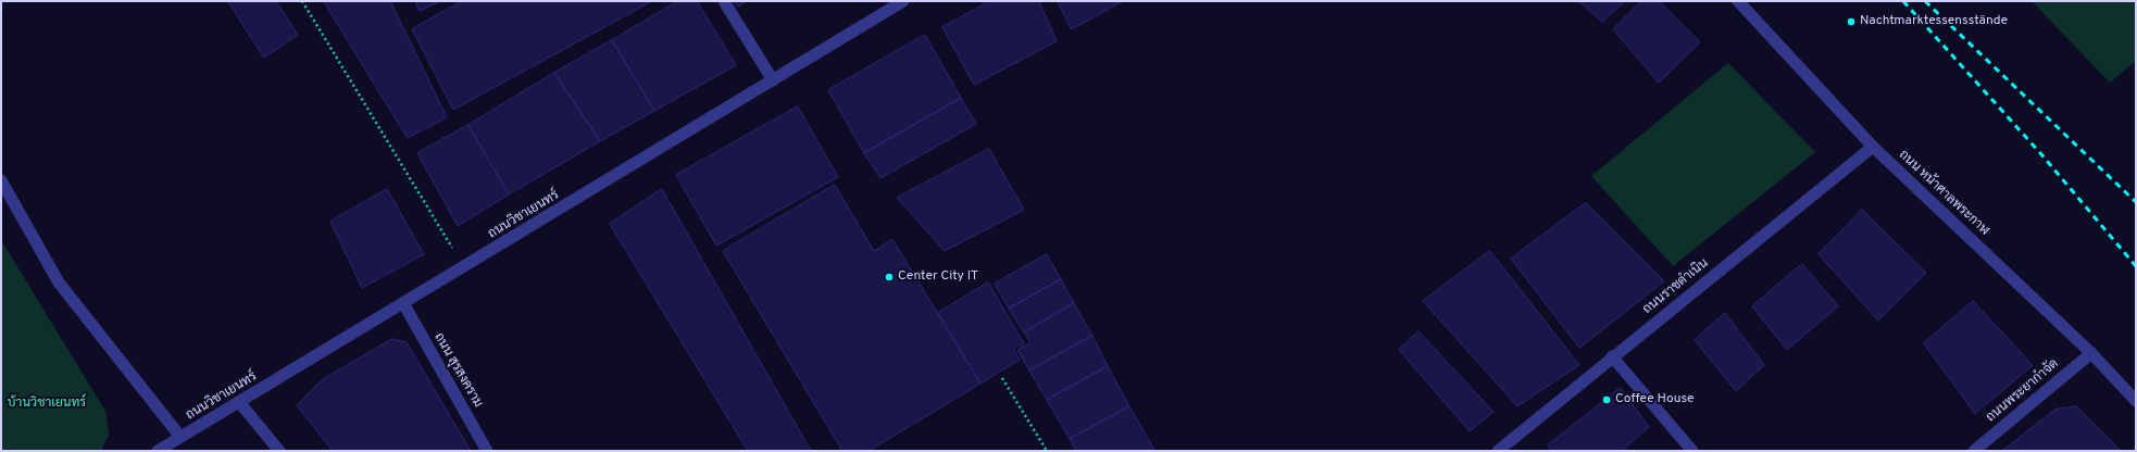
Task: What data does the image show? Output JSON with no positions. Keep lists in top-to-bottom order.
{
  "streets": {
    "street": [
      "ถนน หน้าศาลพระกาฬ",
      "ถนนวิชาเยนทร์",
      "ถนนราชดำเนิน",
      "ถนน สุรสงคราม",
      "ถนนพระยากำจัด"
    ]
  },
  "crossings": [
    ["ถนน หน้าศาลพระกาฬ", "ถนนราชดำเนิน"],
    ["ถนน หน้าศาลพระกาฬ", "ถนนพระยากำจัด"],
    ["ถนนวิชาเยนทร์", "ถนน สุรสงคราม"]
  ],
  "parks": ["บ้านวิชาเยนทร์"],
  "places": ["Nachtmarktessensstände", "Center City IT", "Coffee House"]
}
